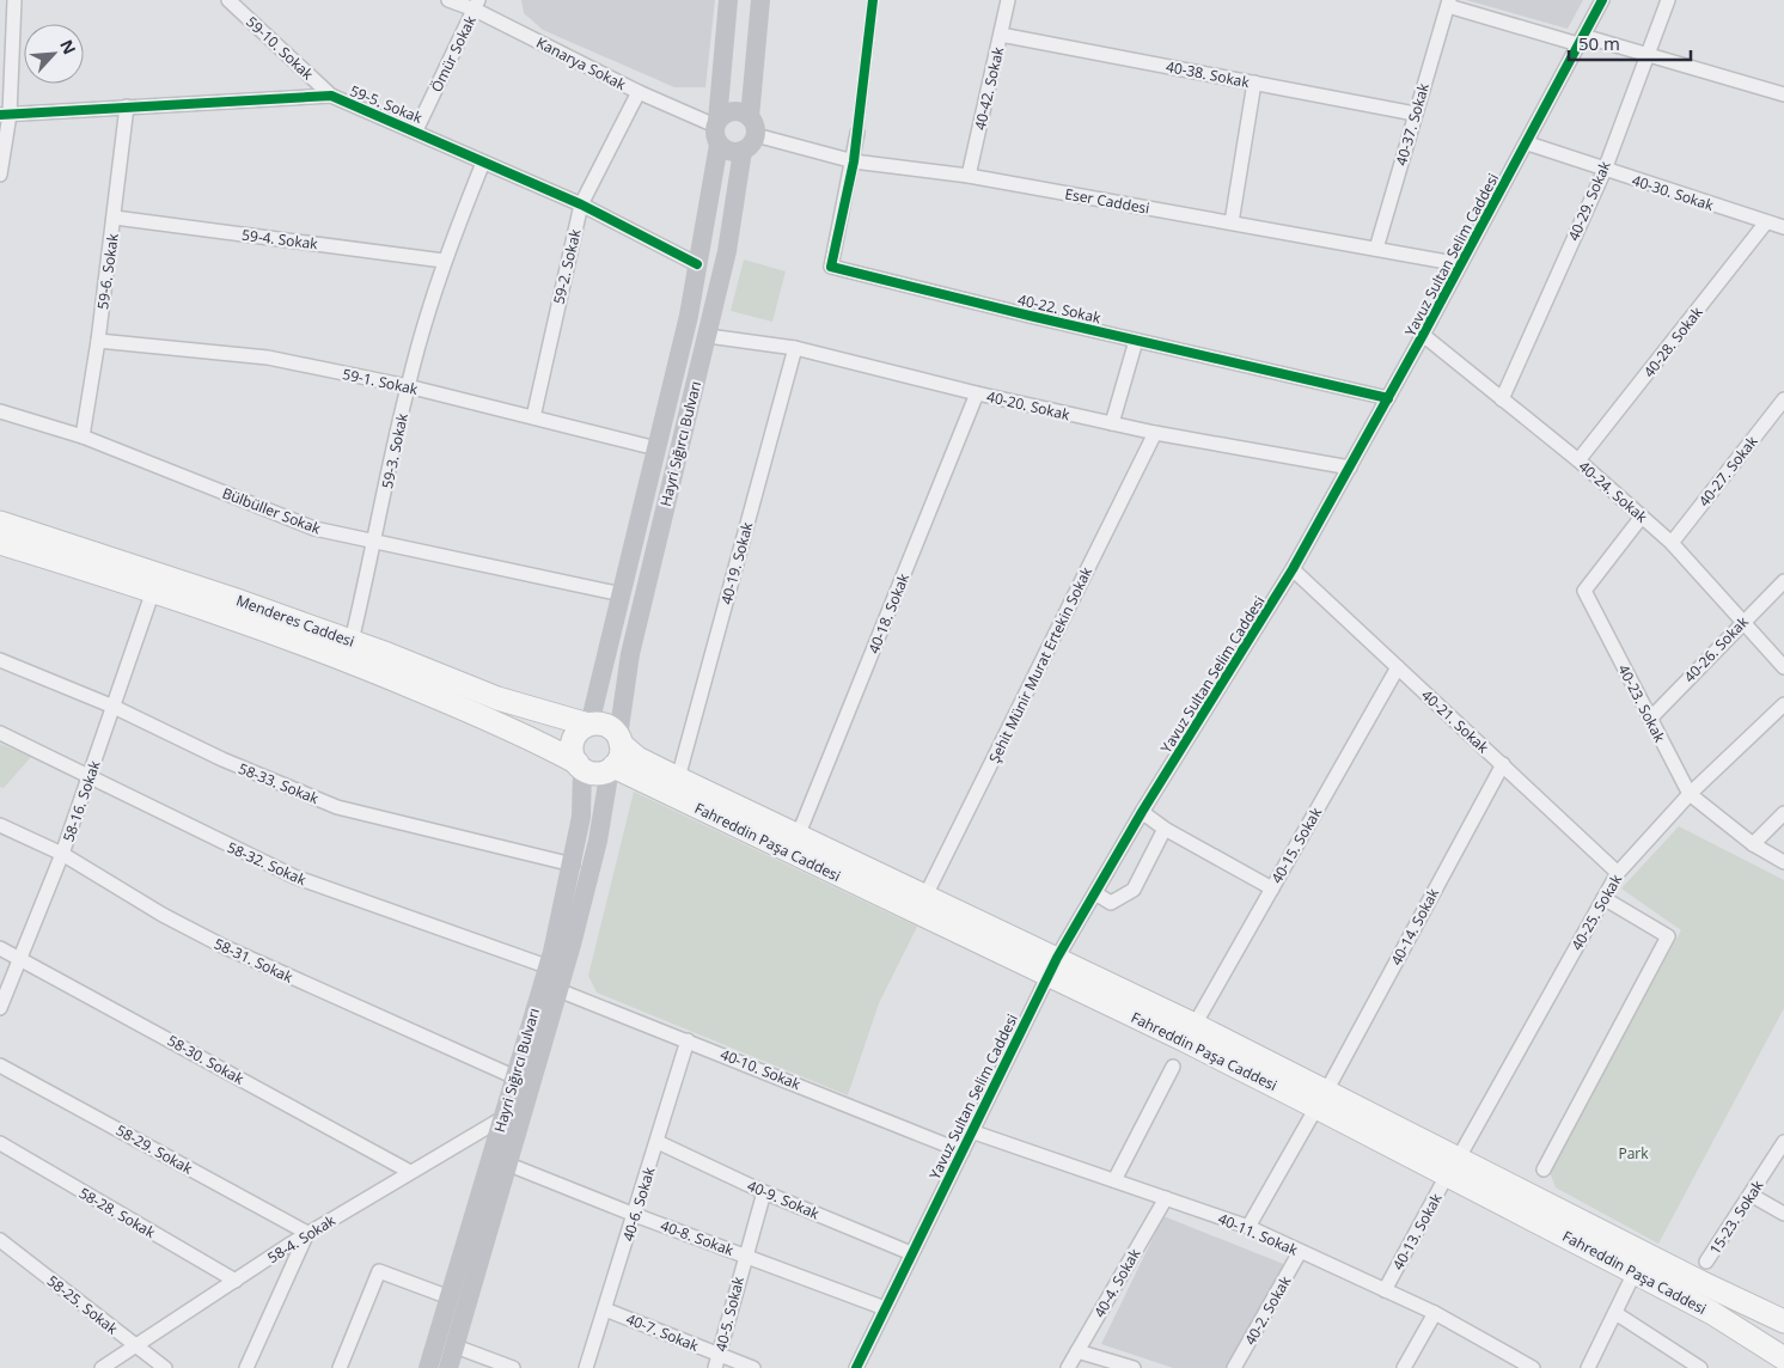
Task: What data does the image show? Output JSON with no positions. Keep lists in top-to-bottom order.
{
  "streets": {
    "main road": ["Menderes Caddesi", "Fahreddin Paşa Caddesi"],
    "street": [
      "59-10. Sokak",
      "Ömür Sokak",
      "Kanarya Sokak",
      "40-38. Sokak",
      "40-42. Sokak",
      "59-5. Sokak",
      "40-37. Sokak",
      "40-30. Sokak",
      "Eser Caddesi",
      "40-29. Sokak",
      "59-4. Sokak",
      "Yavuz Sultan Selim Caddesi",
      "59-2. Sokak",
      "59-6. Sokak",
      "40-22. Sokak",
      "40-28. Sokak",
      "59-1. Sokak",
      "40-20. Sokak",
      "Hayri Sığırcı Bulvarı",
      "59-3. Sokak",
      "40-27. Sokak",
      "40-24. Sokak",
      "Bülbüller Sokak",
      "40-19. Sokak",
      "40-18. Sokak",
      "40-26. Sokak",
      "Şehit Münir Murat Ertekin Sokak",
      "40-23. Sokak",
      "40-21. Sokak",
      "58-33. Sokak",
      "58-16. Sokak",
      "40-15. Sokak",
      "58-32. Sokak",
      "40-25. Sokak",
      "40-14. Sokak",
      "58-31. Sokak",
      "58-30. Sokak",
      "40-10. Sokak",
      "58-29. Sokak",
      "40-9. Sokak",
      "40-6. Sokak",
      "58-28. Sokak",
      "15-23. Sokak",
      "40-13. Sokak",
      "40-11. Sokak",
      "40-8. Sokak",
      "58-4. Sokak",
      "40-4. Sokak",
      "58-25. Sokak",
      "40-2. Sokak",
      "40-5. Sokak",
      "40-7. Sokak"
    ]
  },
  "crossings": [
    ["59-10. Sokak", "59-5. Sokak"],
    ["Ömür Sokak", "Kanarya Sokak"],
    ["Ömür Sokak", "59-5. Sokak"],
    ["Kanarya Sokak", "Eser Caddesi"],
    ["Kanarya Sokak", "59-2. Sokak"],
    ["Kanarya Sokak", "Hayri Sığırcı Bulvarı"],
    ["40-38. Sokak", "40-42. Sokak"],
    ["40-38. Sokak", "40-37. Sokak"],
    ["40-42. Sokak", "Eser Caddesi"],
    ["59-5. Sokak", "59-2. Sokak"],
    ["59-5. Sokak", "59-6. Sokak"],
    ["59-5. Sokak", "Hayri Sığırcı Bulvarı"],
    ["59-5. Sokak", "59-3. Sokak"],
    ["40-37. Sokak", "Eser Caddesi"],
    ["40-30. Sokak", "40-29. Sokak"],
    ["40-30. Sokak", "Yavuz Sultan Selim Caddesi"],
    ["40-30. Sokak", "40-28. Sokak"],
    ["Eser Caddesi", "Yavuz Sultan Selim Caddesi"],
    ["Eser Caddesi", "40-22. Sokak"],
    ["Eser Caddesi", "Hayri Sığırcı Bulvarı"],
    ["40-29. Sokak", "40-24. Sokak"],
    ["59-4. Sokak", "59-6. Sokak"],
    ["59-4. Sokak", "59-3. Sokak"],
    ["Yavuz Sultan Selim Caddesi", "40-22. Sokak"],
    ["Yavuz Sultan Selim Caddesi", "40-20. Sokak"],
    ["Yavuz Sultan Selim Caddesi", "40-24. Sokak"],
    ["Yavuz Sultan Selim Caddesi", "40-21. Sokak"],
    ["Yavuz Sultan Selim Caddesi", "Fahreddin Paşa Caddesi"],
    ["Yavuz Sultan Selim Caddesi", "40-10. Sokak"],
    ["Yavuz Sultan Selim Caddesi", "40-9. Sokak"],
    ["Yavuz Sultan Selim Caddesi", "40-11. Sokak"],
    ["Yavuz Sultan Selim Caddesi", "40-8. Sokak"],
    ["59-2. Sokak", "59-1. Sokak"],
    ["59-6. Sokak", "59-1. Sokak"],
    ["59-6. Sokak", "Bülbüller Sokak"],
    ["40-28. Sokak", "40-24. Sokak"],
    ["59-1. Sokak", "Hayri Sığırcı Bulvarı"],
    ["59-1. Sokak", "59-3. Sokak"],
    ["40-20. Sokak", "Hayri Sığırcı Bulvarı"],
    ["40-20. Sokak", "40-19. Sokak"],
    ["40-20. Sokak", "40-18. Sokak"],
    ["40-20. Sokak", "Şehit Münir Murat Ertekin Sokak"],
    ["Hayri Sığırcı Bulvarı", "Bülbüller Sokak"],
    ["Hayri Sığırcı Bulvarı", "Menderes Caddesi"],
    ["Hayri Sığırcı Bulvarı", "58-33. Sokak"],
    ["Hayri Sığırcı Bulvarı", "Fahreddin Paşa Caddesi"],
    ["Hayri Sığırcı Bulvarı", "58-32. Sokak"],
    ["Hayri Sığırcı Bulvarı", "58-31. Sokak"],
    ["Hayri Sığırcı Bulvarı", "40-10. Sokak"],
    ["Hayri Sığırcı Bulvarı", "40-8. Sokak"],
    ["Hayri Sığırcı Bulvarı", "58-4. Sokak"],
    ["59-3. Sokak", "Bülbüller Sokak"],
    ["59-3. Sokak", "Menderes Caddesi"],
    ["40-27. Sokak", "40-24. Sokak"],
    ["40-24. Sokak", "40-26. Sokak"],
    ["40-24. Sokak", "40-23. Sokak"],
    ["40-19. Sokak", "Fahreddin Paşa Caddesi"],
    ["40-18. Sokak", "Fahreddin Paşa Caddesi"],
    ["Menderes Caddesi", "58-16. Sokak"],
    ["Menderes Caddesi", "Fahreddin Paşa Caddesi"],
    ["40-26. Sokak", "40-23. Sokak"],
    ["Şehit Münir Murat Ertekin Sokak", "Fahreddin Paşa Caddesi"],
    ["40-23. Sokak", "40-25. Sokak"],
    ["40-21. Sokak", "40-15. Sokak"],
    ["40-21. Sokak", "40-25. Sokak"],
    ["40-21. Sokak", "40-14. Sokak"],
    ["58-33. Sokak", "58-16. Sokak"],
    ["58-16. Sokak", "58-32. Sokak"],
    ["58-16. Sokak", "58-31. Sokak"],
    ["58-16. Sokak", "58-30. Sokak"],
    ["Fahreddin Paşa Caddesi", "40-15. Sokak"],
    ["Fahreddin Paşa Caddesi", "40-25. Sokak"],
    ["Fahreddin Paşa Caddesi", "40-14. Sokak"],
    ["Fahreddin Paşa Caddesi", "40-13. Sokak"],
    ["40-25. Sokak", "40-13. Sokak"],
    ["40-14. Sokak", "40-11. Sokak"],
    ["58-30. Sokak", "58-4. Sokak"],
    ["40-10. Sokak", "40-6. Sokak"],
    ["58-29. Sokak", "58-4. Sokak"],
    ["40-9. Sokak", "40-6. Sokak"],
    ["40-9. Sokak", "40-5. Sokak"],
    ["40-6. Sokak", "40-8. Sokak"],
    ["40-6. Sokak", "40-7. Sokak"],
    ["58-28. Sokak", "58-4. Sokak"],
    ["40-13. Sokak", "40-11. Sokak"],
    ["40-11. Sokak", "40-4. Sokak"],
    ["40-11. Sokak", "40-2. Sokak"],
    ["40-8. Sokak", "40-5. Sokak"],
    ["58-4. Sokak", "58-25. Sokak"],
    ["40-5. Sokak", "40-7. Sokak"]
  ],
  "parks": ["Park"],
  "scale_bar": "50 m",
  "north": "top right"
}
